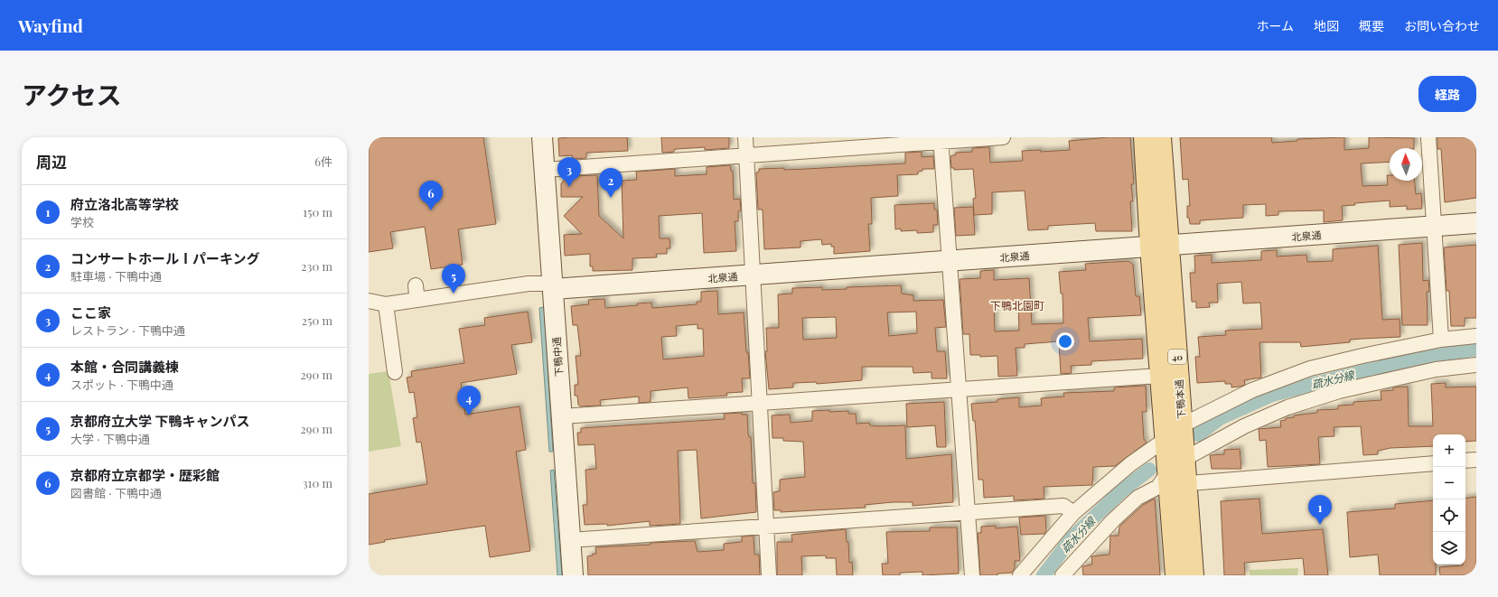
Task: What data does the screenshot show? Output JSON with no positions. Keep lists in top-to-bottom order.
{
  "streets": {
    "main road": ["40", "下鴨本通"],
    "street": ["北泉通", "下鴨中通"]
  },
  "crossings": [
    ["北泉通", "下鴨中通"],
    ["北泉通", "下鴨本通"]
  ],
  "districts": ["下鴨北園町"],
  "water": ["疏水分線"],
  "north": "top",
  "page": {
    "header": "Wayfind",
    "nav": [
      "ホーム",
      "地図",
      "概要",
      "お問い合わせ"
    ],
    "title": "アクセス",
    "buttons": "経路",
    "heading": ["周辺", "6件"],
    "pins": [
      "3",
      "2",
      "6",
      "5",
      "4",
      "1"
    ],
    "list": [
      {
        "mark": "1",
        "name": "府立洛北高等学校",
        "note": "学校",
        "value": "150 m"
      },
      {
        "mark": "2",
        "name": "コンサートホールⅠパーキング",
        "note": "駐車場 · 下鴨中通",
        "value": "230 m"
      },
      {
        "mark": "3",
        "name": "ここ家",
        "note": "レストラン · 下鴨中通",
        "value": "250 m"
      },
      {
        "mark": "4",
        "name": "本館・合同講義棟",
        "note": "スポット · 下鴨中通",
        "value": "290 m"
      },
      {
        "mark": "5",
        "name": "京都府立大学 下鴨キャンパス",
        "note": "大学 · 下鴨中通",
        "value": "290 m"
      },
      {
        "mark": "6",
        "name": "京都府立京都学・歴彩館",
        "note": "図書館 · 下鴨中通",
        "value": "310 m"
      }
    ],
    "map_buttons": ["+", "−"]
  }
}
